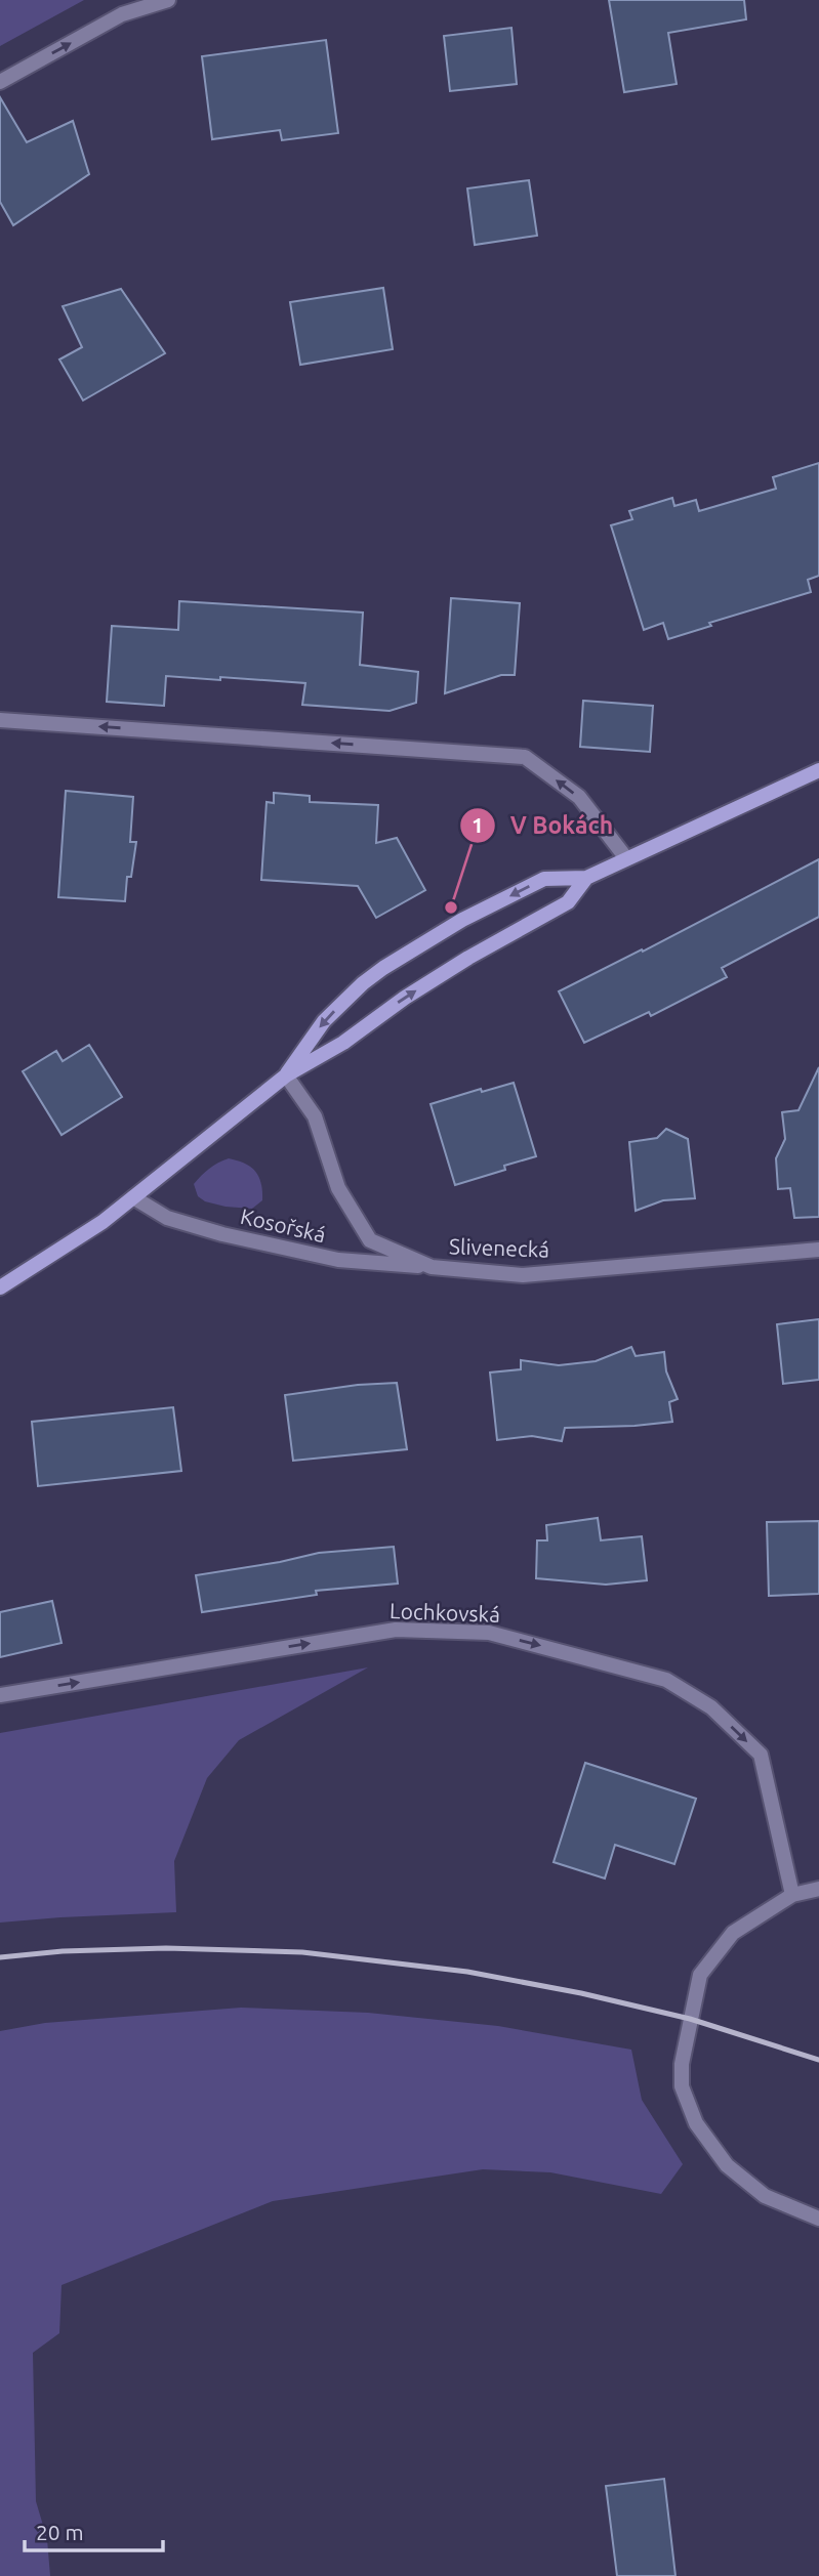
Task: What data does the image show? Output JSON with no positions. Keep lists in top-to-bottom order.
{
  "streets": {
    "street": ["Kosořská", "Slivenecká", "Lochkovská"]
  },
  "crossings": [
    ["Kosořská", "Slivenecká"]
  ],
  "one_way": ["Lochkovská"],
  "places": ["V Bokách"],
  "scale_bar": "20 m"
}
